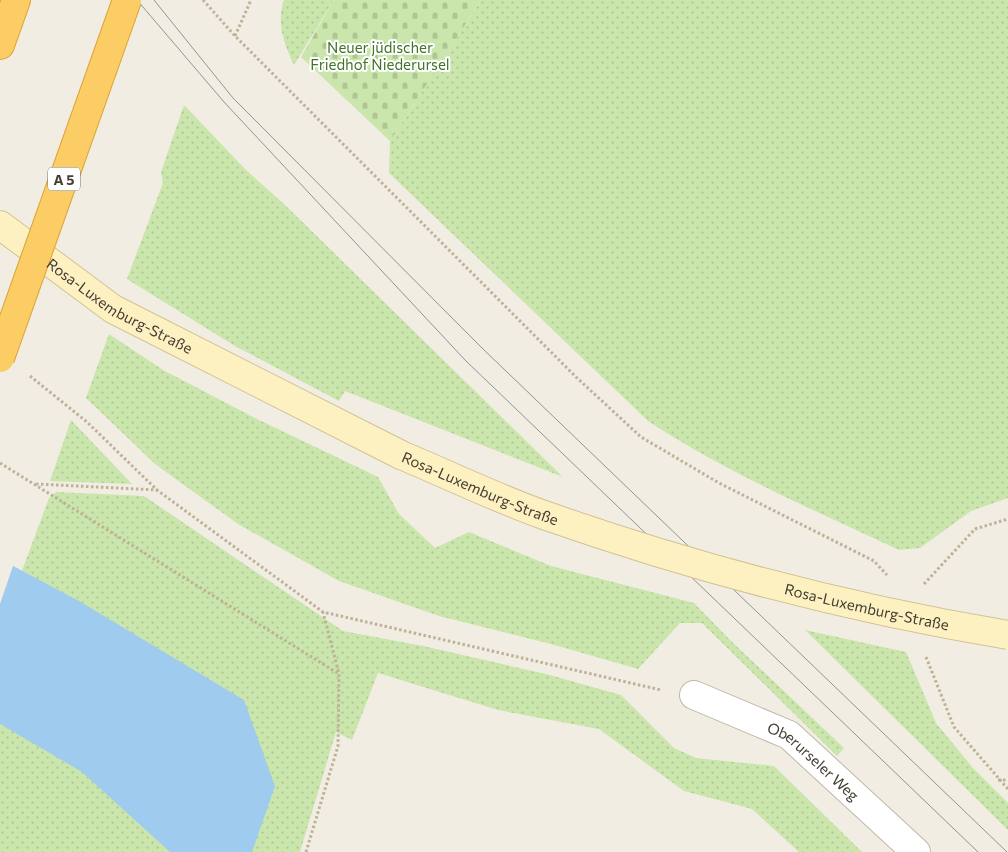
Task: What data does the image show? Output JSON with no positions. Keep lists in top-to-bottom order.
{
  "streets": {
    "highway": ["A 5"],
    "main road": ["Rosa-Luxemburg-Straße"],
    "street": ["Oberurseler Weg"]
  },
  "parks": ["Neuer jüdischer Friedhof Niederursel"]
}
